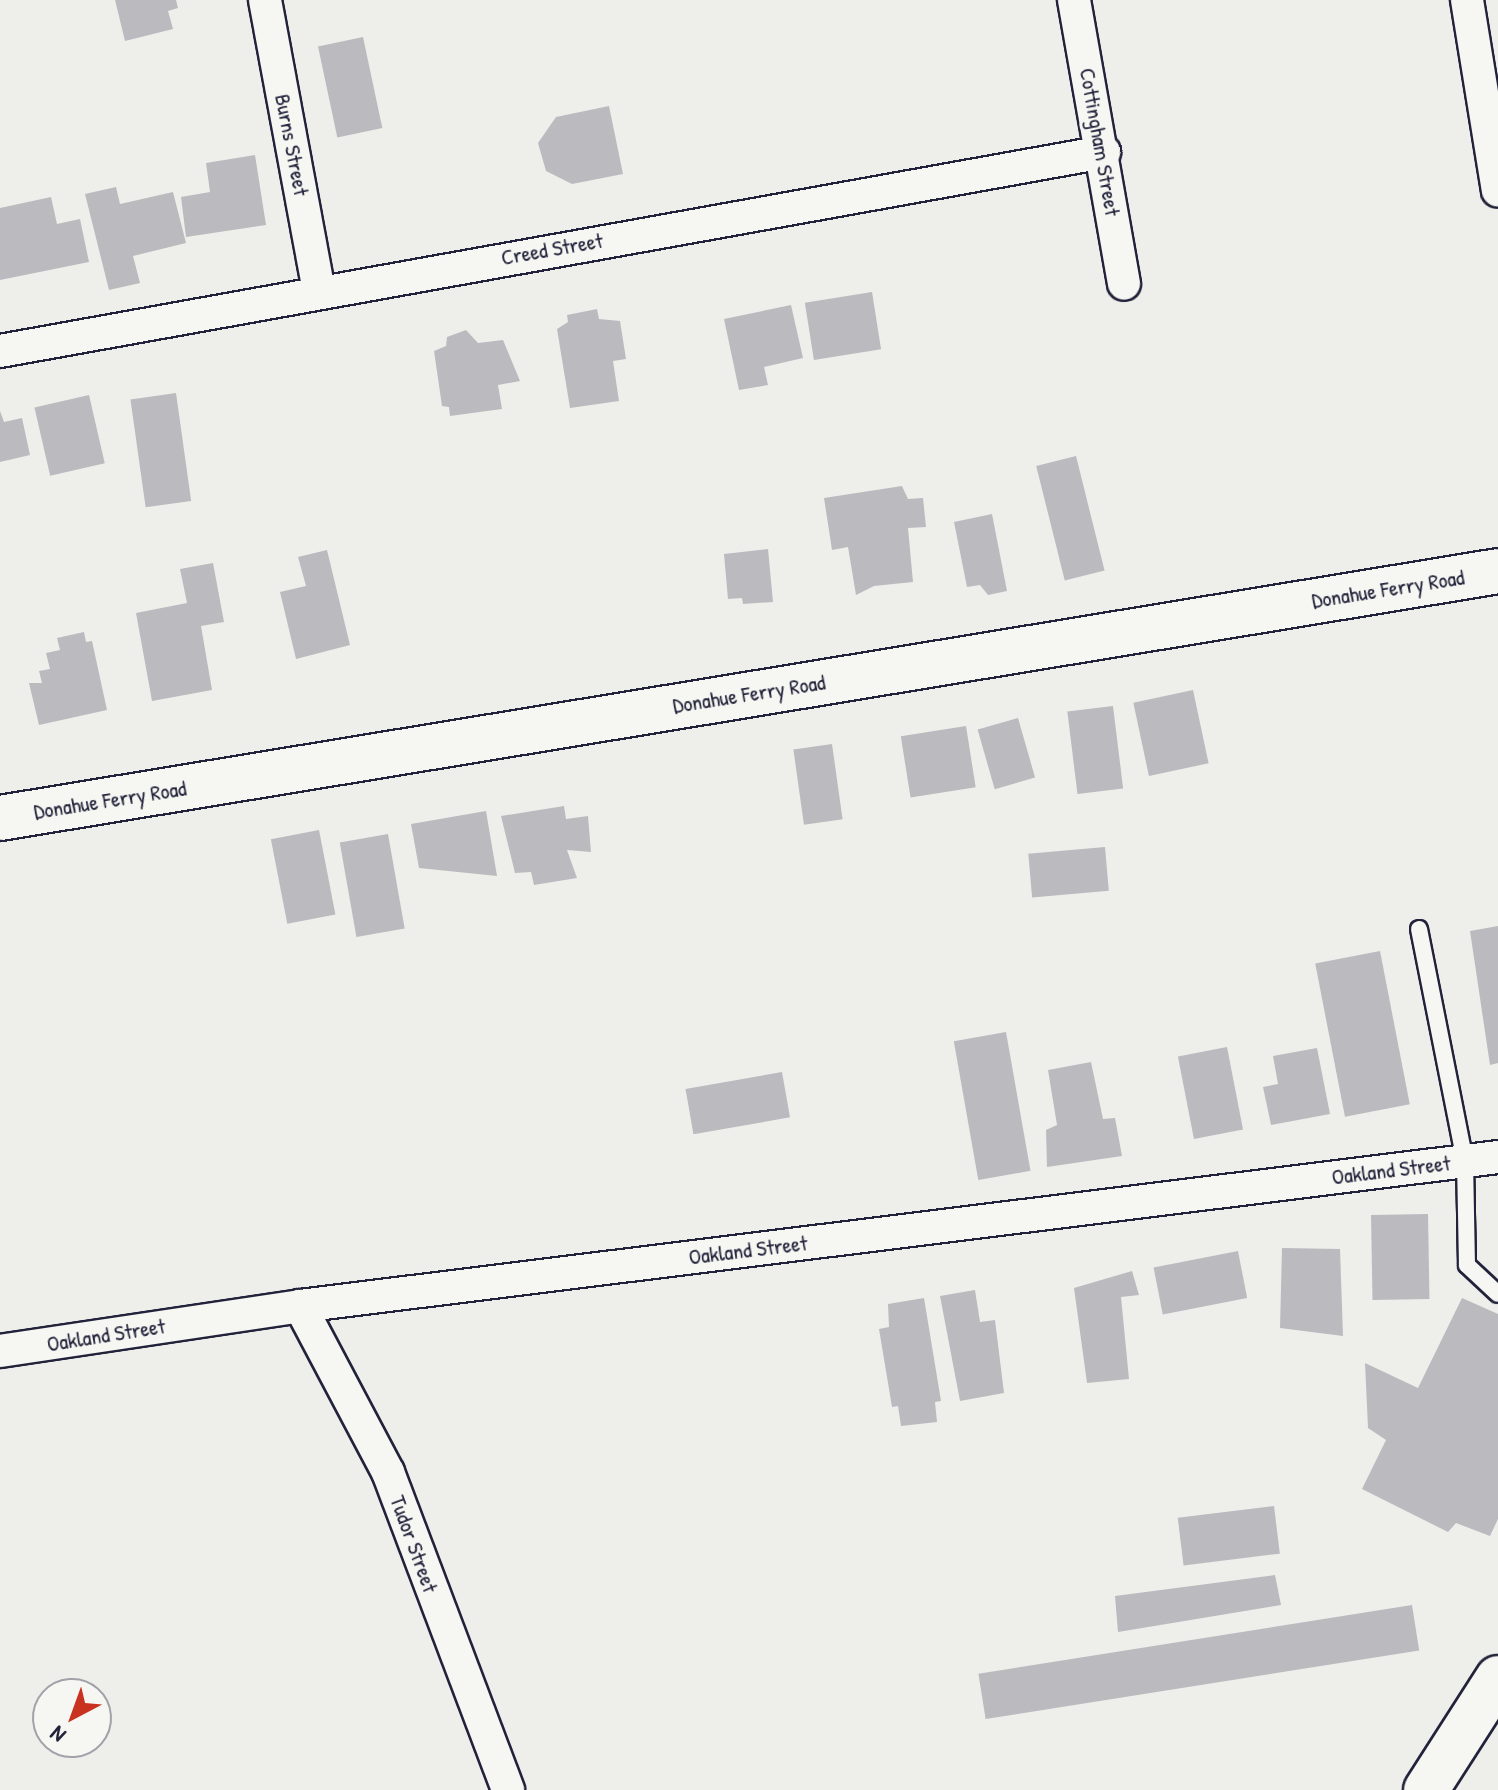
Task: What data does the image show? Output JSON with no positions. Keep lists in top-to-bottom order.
{
  "streets": {
    "main road": ["Donahue Ferry Road"],
    "street": [
      "Cottingham Street",
      "Burns Street",
      "Creed Street",
      "Oakland Street",
      "Tudor Street"
    ]
  },
  "crossings": [
    ["Cottingham Street", "Creed Street"],
    ["Burns Street", "Creed Street"],
    ["Oakland Street", "Tudor Street"]
  ],
  "north": "bottom left"
}
